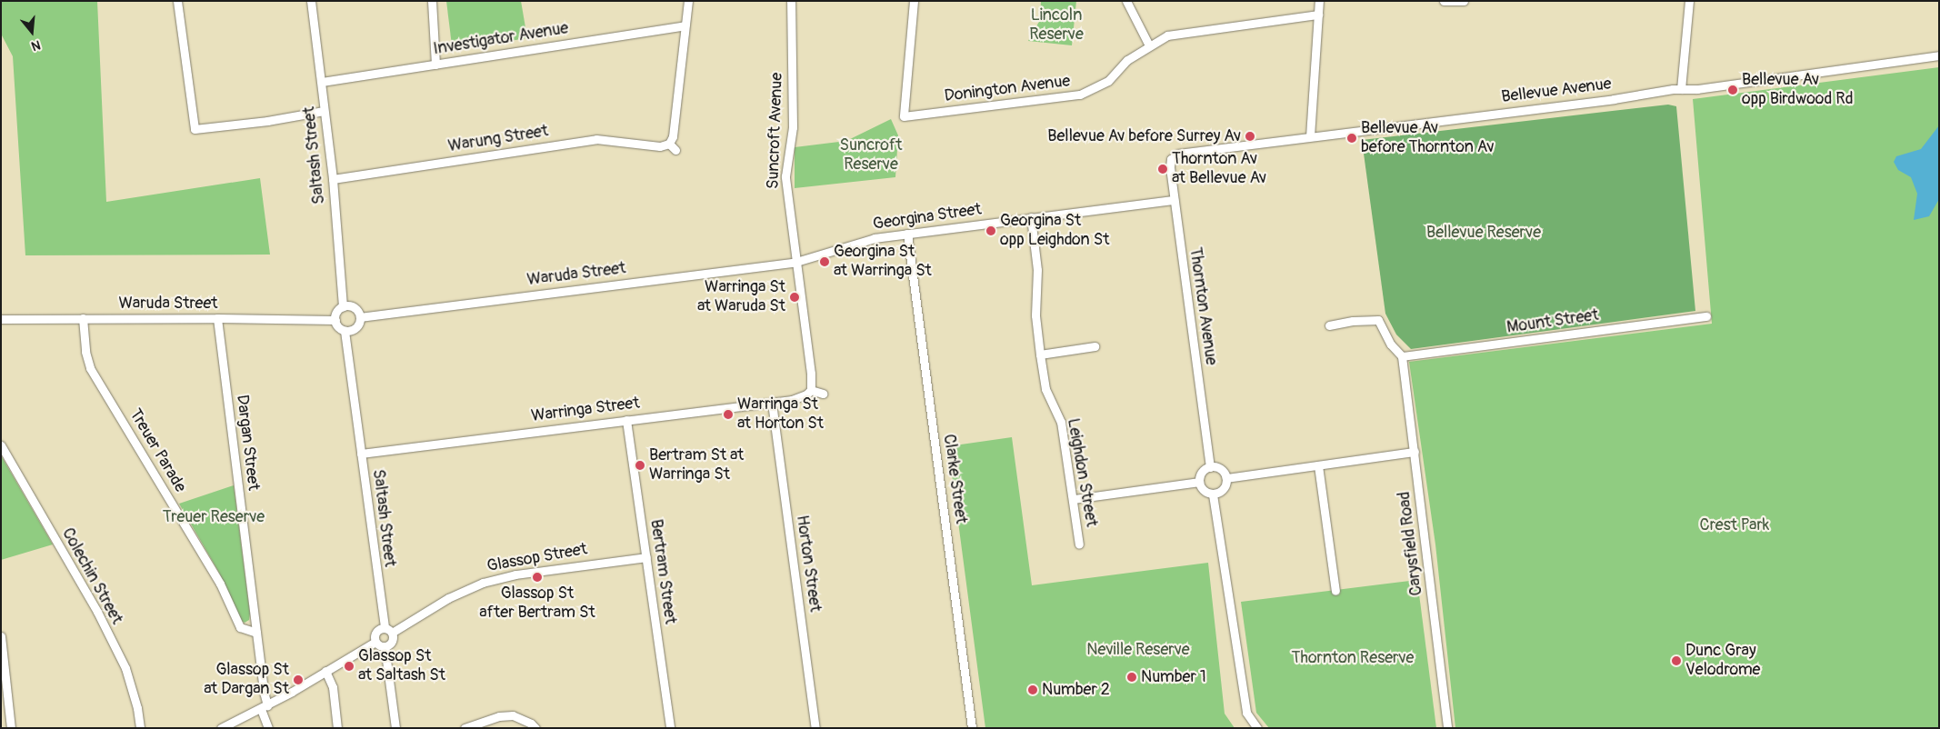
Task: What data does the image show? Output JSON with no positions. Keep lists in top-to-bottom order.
{
  "streets": {
    "street": [
      "Investigator Avenue",
      "Donington Avenue",
      "Bellevue Avenue",
      "Suncroft Avenue",
      "Warung Street",
      "Saltash Street",
      "Georgina Street",
      "Waruda Street",
      "Thornton Avenue",
      "Mount Street",
      "Warringa Street",
      "Dargan Street",
      "Treuer Parade",
      "Leighdon Street",
      "Clarke Street",
      "Carysfield Road",
      "Glassop Street",
      "Horton Street",
      "Bertram Street",
      "Colechin Street"
    ]
  },
  "crossings": [
    ["Investigator Avenue", "Saltash Street"],
    ["Bellevue Avenue", "Thornton Avenue"],
    ["Suncroft Avenue", "Georgina Street"],
    ["Suncroft Avenue", "Waruda Street"],
    ["Warung Street", "Saltash Street"],
    ["Saltash Street", "Waruda Street"],
    ["Saltash Street", "Warringa Street"],
    ["Saltash Street", "Glassop Street"],
    ["Georgina Street", "Waruda Street"],
    ["Georgina Street", "Thornton Avenue"],
    ["Georgina Street", "Leighdon Street"],
    ["Georgina Street", "Clarke Street"],
    ["Waruda Street", "Dargan Street"],
    ["Waruda Street", "Treuer Parade"],
    ["Mount Street", "Carysfield Road"],
    ["Warringa Street", "Horton Street"],
    ["Warringa Street", "Bertram Street"],
    ["Dargan Street", "Treuer Parade"],
    ["Glassop Street", "Bertram Street"]
  ],
  "parks": [
    "Lincoln Reserve",
    "Suncroft Reserve",
    "Bellevue Reserve",
    "Treuer Reserve",
    "Crest Park",
    "Neville Reserve",
    "Thornton Reserve"
  ],
  "places": [
    "Bellevue Av opp Birdwood Rd",
    "Bellevue Av before Surrey Av",
    "Bellevue Av before Thornton Av",
    "Thornton Av at Bellevue Av",
    "Georgina St opp Leighdon St",
    "Georgina St at Warringa St",
    "Warringa St at Waruda St",
    "Warringa St at Horton St",
    "Bertram St at Warringa St",
    "Glassop St after Bertram St",
    "Dunc Gray Velodrome",
    "Glassop St at Saltash St",
    "Number 1",
    "Glassop St at Dargan St",
    "Number 2"
  ],
  "north": "bottom"
}
